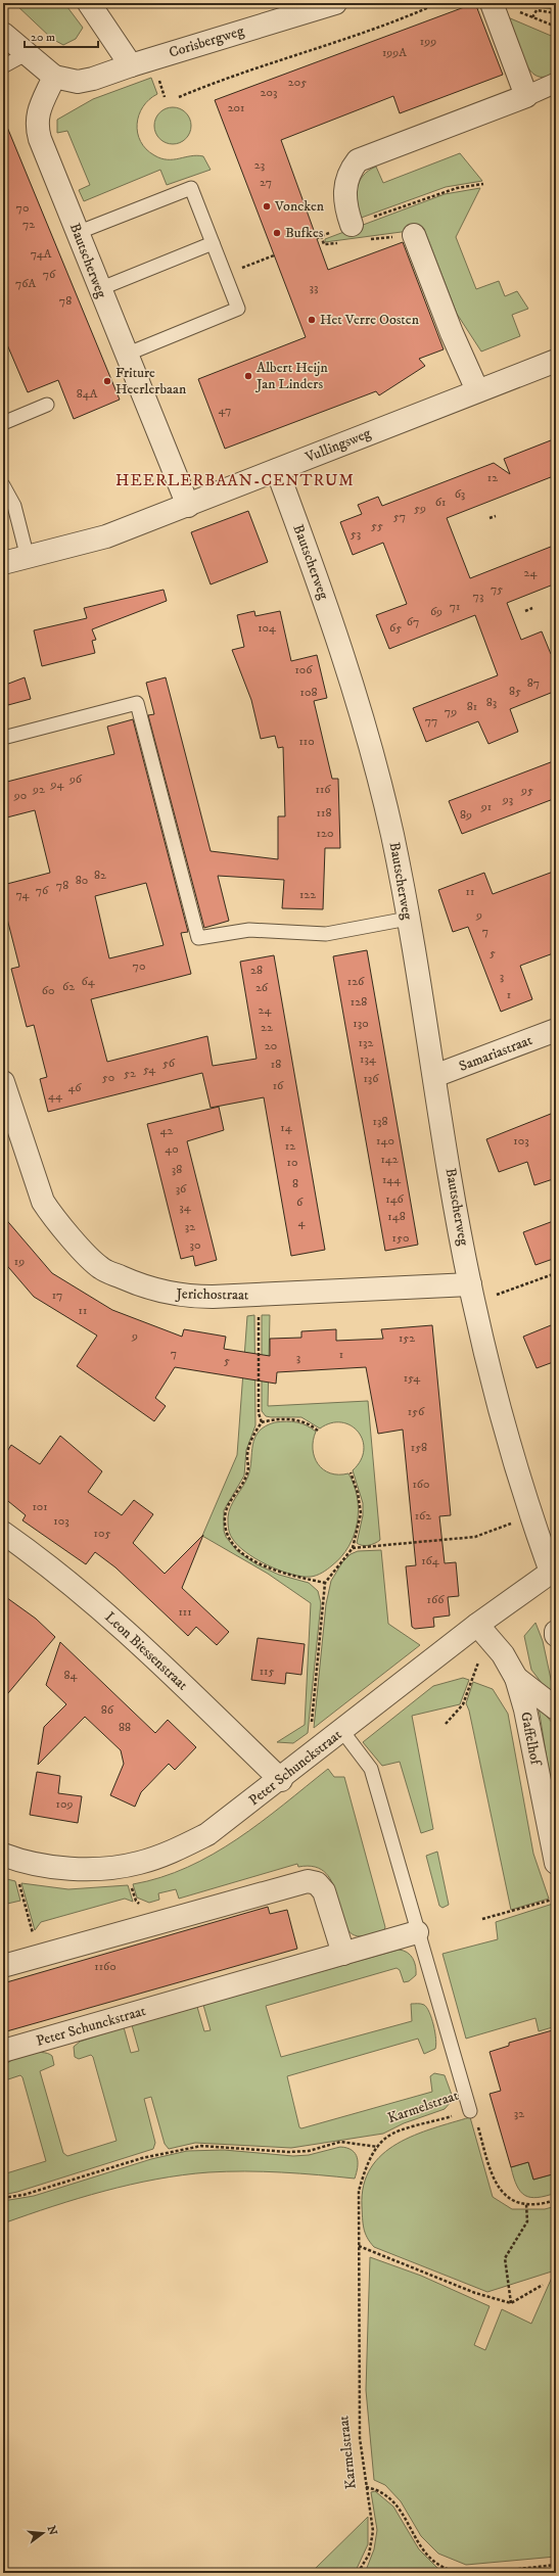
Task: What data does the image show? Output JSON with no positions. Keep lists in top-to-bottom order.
{
  "streets": {
    "street": [
      "Corisbergweg",
      "Bautscherweg",
      "Vullingsweg",
      "Samariastraat",
      "Jerichostraat",
      "Leon Biessenstraat",
      "Gaffelhof",
      "Peter Schunckstraat"
    ],
    "lane": ["Karmelstraat"]
  },
  "crossings": [
    ["Corisbergweg", "Bautscherweg"],
    ["Bautscherweg", "Vullingsweg"],
    ["Bautscherweg", "Samariastraat"],
    ["Bautscherweg", "Jerichostraat"],
    ["Bautscherweg", "Peter Schunckstraat"],
    ["Leon Biessenstraat", "Peter Schunckstraat"],
    ["Gaffelhof", "Peter Schunckstraat"],
    ["Peter Schunckstraat", "Karmelstraat"]
  ],
  "districts": ["HEERLERBAAN-CENTRUM"],
  "places": [
    "Voncken",
    "Bufkes",
    "Het Verre Oosten",
    "Albert Heijn Jan Linders",
    "Friture Heerlerbaan"
  ],
  "house_numbers": [
    "199",
    "199A",
    "205",
    "203",
    "201",
    "23",
    "27",
    "70",
    "72",
    "74A",
    "76",
    "76A",
    "33",
    "78",
    "84A",
    "47",
    "12",
    "63",
    "61",
    "59",
    "57",
    "55",
    "53",
    "24",
    "75",
    "73",
    "71",
    "69",
    "67",
    "104",
    "65",
    "106",
    "87",
    "85",
    "108",
    "83",
    "81",
    "79",
    "77",
    "110",
    "96",
    "94",
    "92",
    "116",
    "95",
    "90",
    "93",
    "91",
    "118",
    "89",
    "120",
    "82",
    "80",
    "78",
    "76",
    "11",
    "74",
    "122",
    "9",
    "7",
    "5",
    "70",
    "28",
    "3",
    "64",
    "126",
    "62",
    "26",
    "60",
    "1",
    "128",
    "24",
    "130",
    "22",
    "132",
    "20",
    "134",
    "56",
    "18",
    "54",
    "52",
    "50",
    "136",
    "16",
    "46",
    "44",
    "138",
    "14",
    "42",
    "140",
    "103",
    "12",
    "40",
    "142",
    "10",
    "38",
    "144",
    "8",
    "36",
    "146",
    "6",
    "34",
    "148",
    "4",
    "32",
    "150",
    "30",
    "19",
    "17",
    "11",
    "9",
    "152",
    "7",
    "1",
    "3",
    "5",
    "154",
    "156",
    "158",
    "160",
    "101",
    "162",
    "103",
    "105",
    "164",
    "166",
    "111",
    "115",
    "84",
    "86",
    "88",
    "109",
    "1160",
    "32"
  ],
  "scale_bar": "20 m",
  "north": "right"
}
